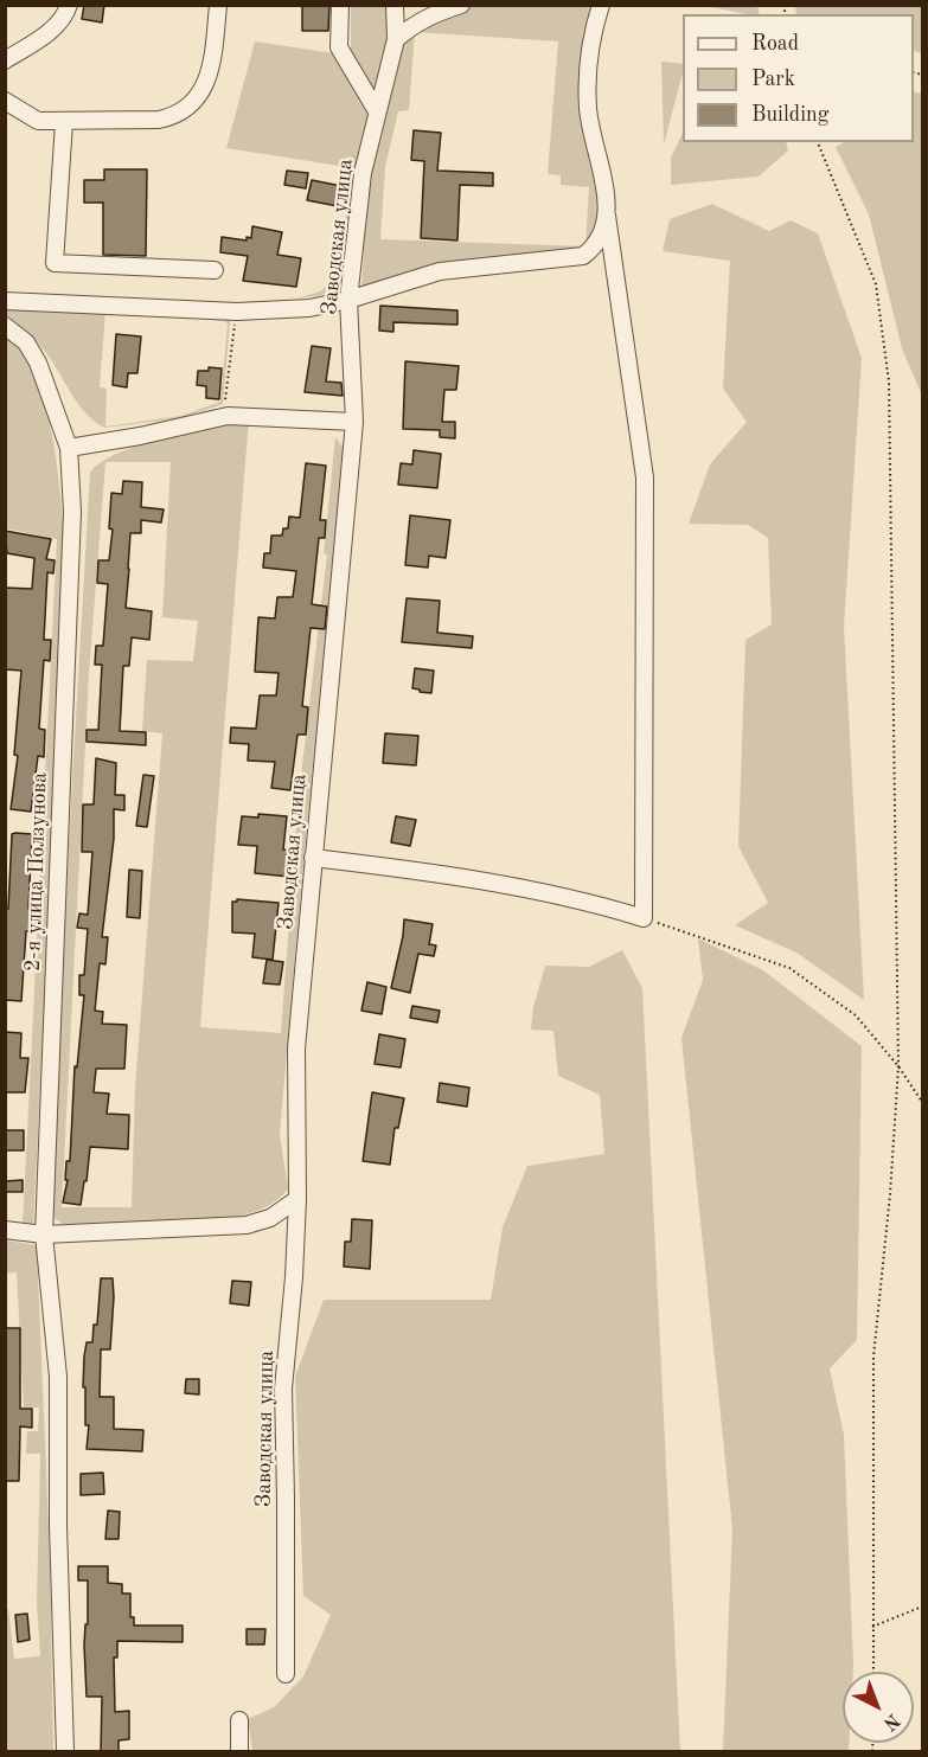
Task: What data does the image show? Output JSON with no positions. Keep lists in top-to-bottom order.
{
  "streets": {
    "street": ["Заводская улица", "2-я улица Ползунова"]
  },
  "legend": ["Road", "Park", "Building"],
  "north": "bottom right"
}
